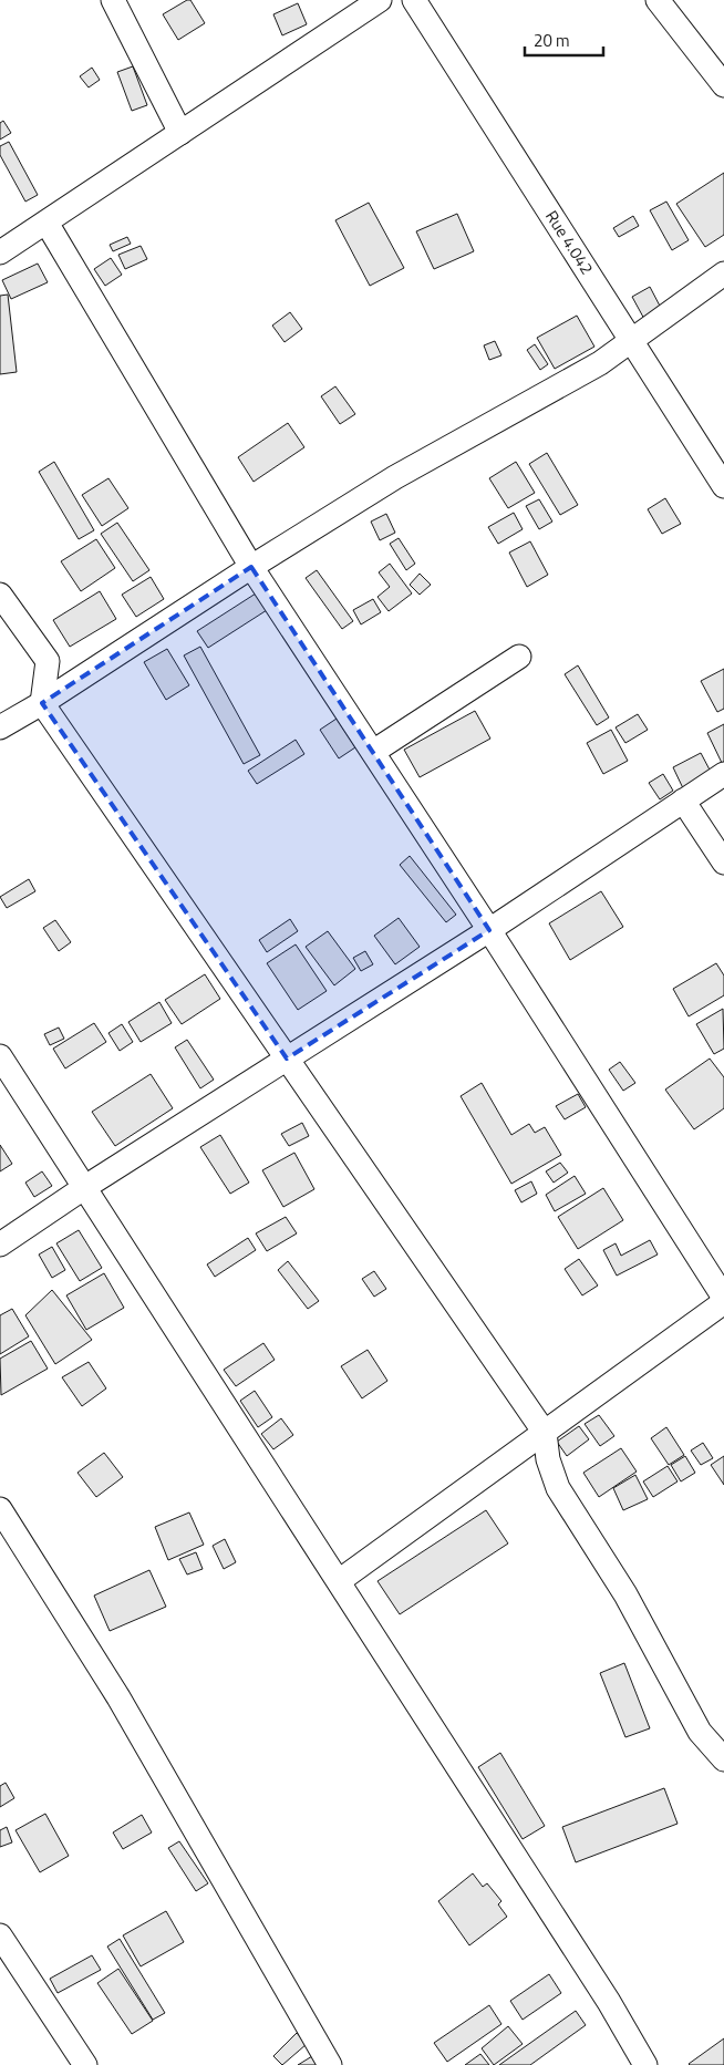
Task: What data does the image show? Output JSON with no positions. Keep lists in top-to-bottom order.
{
  "streets": {
    "street": ["Rue 4.042"]
  },
  "scale_bar": "20 m"
}
